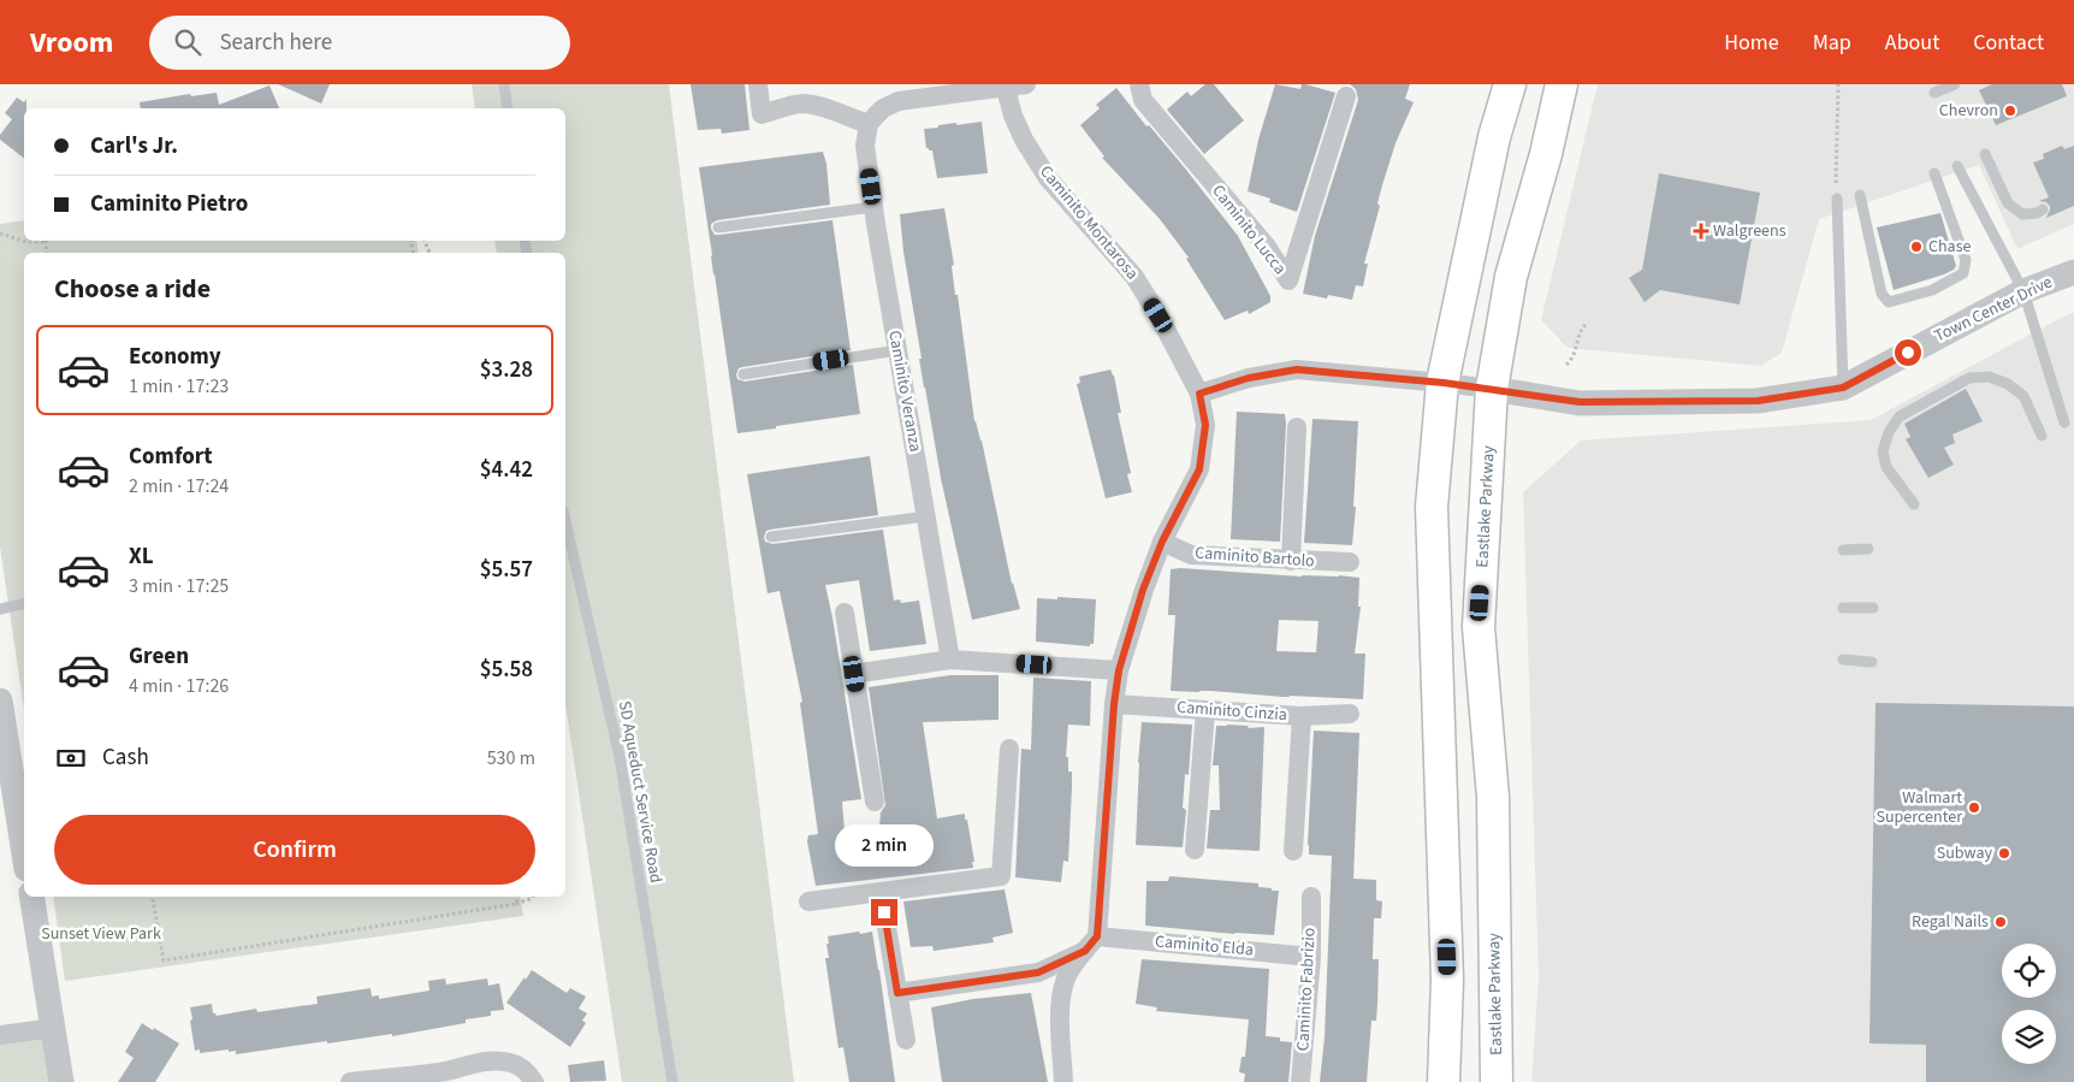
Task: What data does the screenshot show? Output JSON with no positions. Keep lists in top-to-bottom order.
{
  "streets": {
    "main road": ["Eastlake Parkway"],
    "street": [
      "Caminito Montarosa",
      "Caminito Lucca",
      "Town Center Drive",
      "Caminito Veranza",
      "Caminito Bartolo",
      "Caminito Cinzia",
      "Caminito Elda",
      "Caminito Fabrizio"
    ],
    "lane": ["SD Aqueduct Service Road"]
  },
  "crossings": [
    ["Caminito Montarosa", "Caminito Bartolo"],
    ["Caminito Montarosa", "Caminito Cinzia"],
    ["Caminito Montarosa", "Caminito Elda"],
    ["Town Center Drive", "Eastlake Parkway"],
    ["Caminito Elda", "Caminito Fabrizio"]
  ],
  "parks": ["Sunset View Park"],
  "places": {
    "other": [
      "Chevron",
      "Chase",
      "Walmart Supercenter",
      "Subway",
      "Regal Nails"
    ],
    "health": ["Walgreens"]
  },
  "page": {
    "header": "Vroom",
    "search": "Search here",
    "nav": [
      "Home",
      "Map",
      "About",
      "Contact"
    ],
    "banner": ["Carl's Jr.", "Caminito Pietro"],
    "heading": "Choose a ride",
    "list": [
      {
        "name": "Economy",
        "note": "1 min · 17:23",
        "value": "$3.28"
      },
      {
        "name": "Comfort",
        "note": "2 min · 17:24",
        "value": "$4.42"
      },
      {
        "name": "XL",
        "note": "3 min · 17:25",
        "value": "$5.57"
      },
      {
        "name": "Green",
        "note": "4 min · 17:26",
        "value": "$5.58"
      }
    ],
    "pay": ["Cash", "530 m"],
    "buttons": "Confirm",
    "bubble": "2 min"
  }
}
